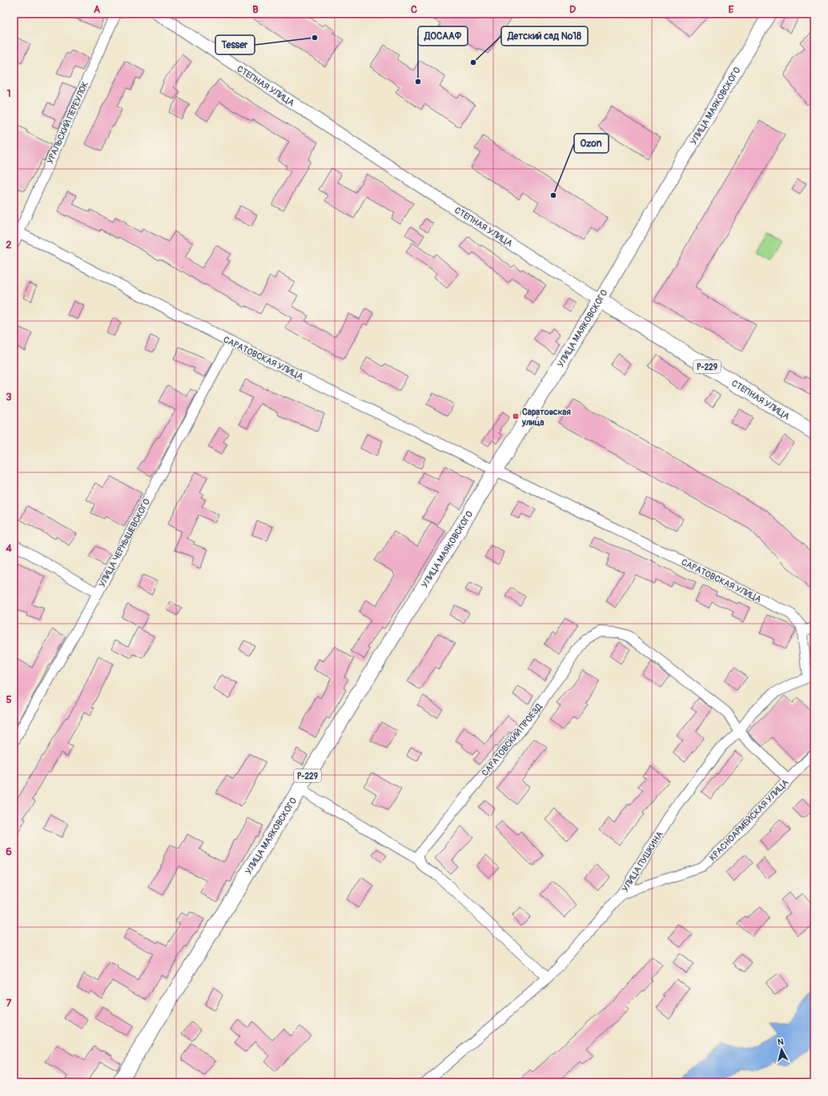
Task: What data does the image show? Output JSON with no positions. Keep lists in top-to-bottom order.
{
  "streets": {
    "main road": ["СТЕПНАЯ УЛИЦА", "УЛИЦА МАЯКОВСКОГО", "Р-229"],
    "street": [
      "УРАЛЬСКИЙ ПЕРЕУЛОК",
      "САРАТОВСКАЯ УЛИЦА",
      "УЛИЦА ЧЕРНЫШЕВСКОГО",
      "САРАТОВСКИЙ ПРОЕЗД",
      "КРАСНОАРМЕЙСКАЯ УЛИЦА",
      "УЛИЦА ПУШКИНА"
    ]
  },
  "crossings": [
    ["СТЕПНАЯ УЛИЦА", "УЛИЦА МАЯКОВСКОГО"],
    ["УЛИЦА МАЯКОВСКОГО", "САРАТОВСКАЯ УЛИЦА"],
    ["УРАЛЬСКИЙ ПЕРЕУЛОК", "САРАТОВСКАЯ УЛИЦА"],
    ["САРАТОВСКАЯ УЛИЦА", "УЛИЦА ЧЕРНЫШЕВСКОГО"],
    ["САРАТОВСКАЯ УЛИЦА", "УЛИЦА ПУШКИНА"],
    ["САРАТОВСКИЙ ПРОЕЗД", "КРАСНОАРМЕЙСКАЯ УЛИЦА"],
    ["САРАТОВСКИЙ ПРОЕЗД", "УЛИЦА ПУШКИНА"],
    ["КРАСНОАРМЕЙСКАЯ УЛИЦА", "УЛИЦА ПУШКИНА"]
  ],
  "places": {
    "other": [
      "Tesser",
      "Детский сад №18",
      "ДОСААФ",
      "Ozon"
    ],
    "transit": ["Саратовская улица"]
  },
  "north": "top",
  "grid": {
    "columns": [
      "A",
      "B",
      "C",
      "D",
      "E"
    ],
    "rows": [
      "1",
      "2",
      "3",
      "4",
      "5",
      "6",
      "7"
    ]
  }
}
